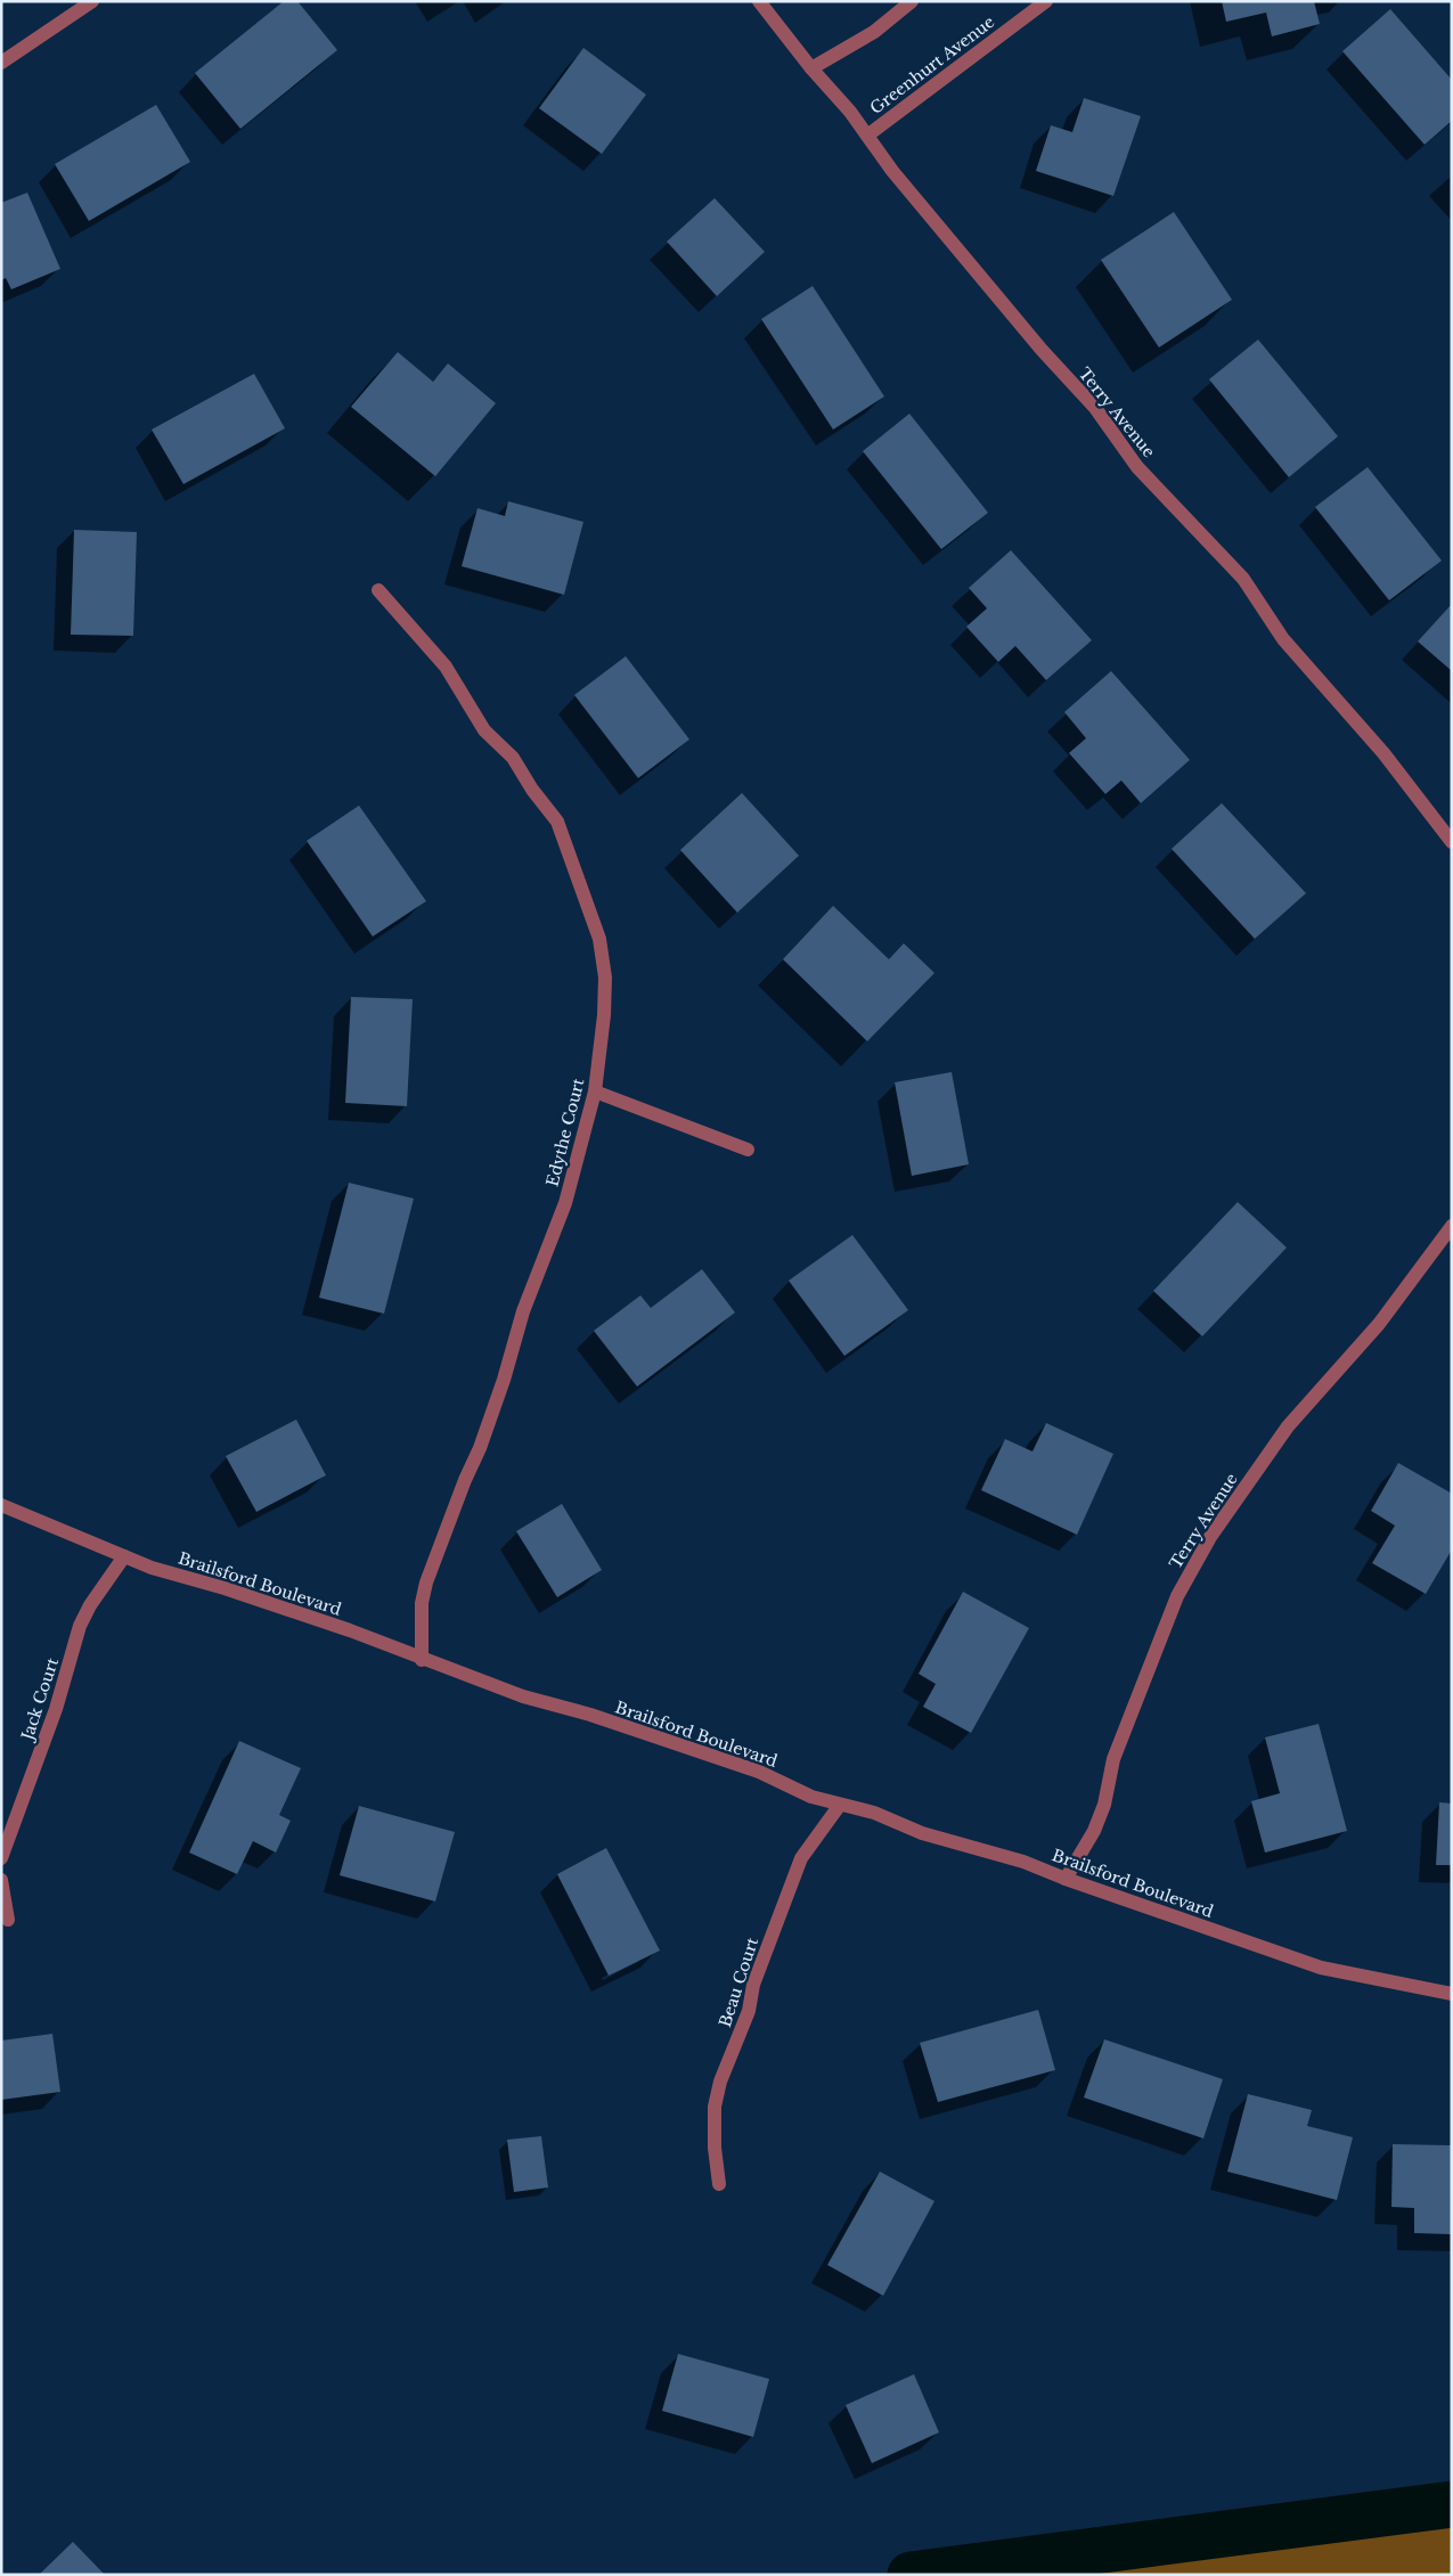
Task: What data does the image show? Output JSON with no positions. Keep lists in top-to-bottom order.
{
  "streets": {
    "street": [
      "Greenhurt Avenue",
      "Terry Avenue",
      "Edythe Court",
      "Brailsford Boulevard",
      "Jack Court",
      "Beau Court"
    ]
  },
  "crossings": [
    ["Greenhurt Avenue", "Terry Avenue"],
    ["Terry Avenue", "Brailsford Boulevard"],
    ["Edythe Court", "Brailsford Boulevard"],
    ["Brailsford Boulevard", "Jack Court"],
    ["Brailsford Boulevard", "Beau Court"]
  ]
}
